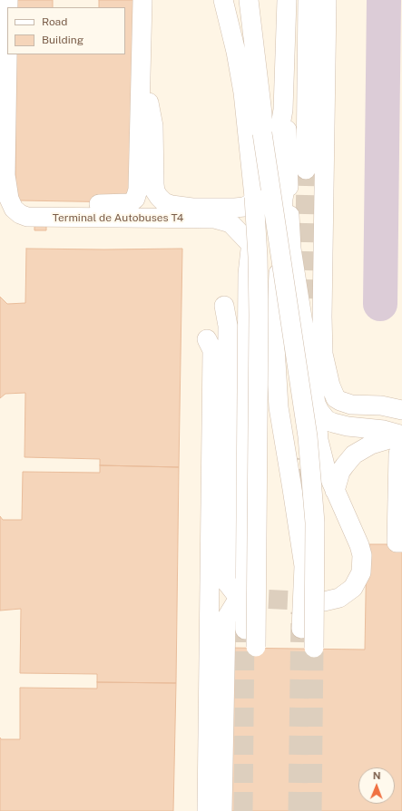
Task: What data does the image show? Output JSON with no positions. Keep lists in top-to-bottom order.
{
  "streets": {
    "street": ["Terminal de Autobuses T4"]
  },
  "legend": ["Road", "Building"],
  "north": "top"
}
